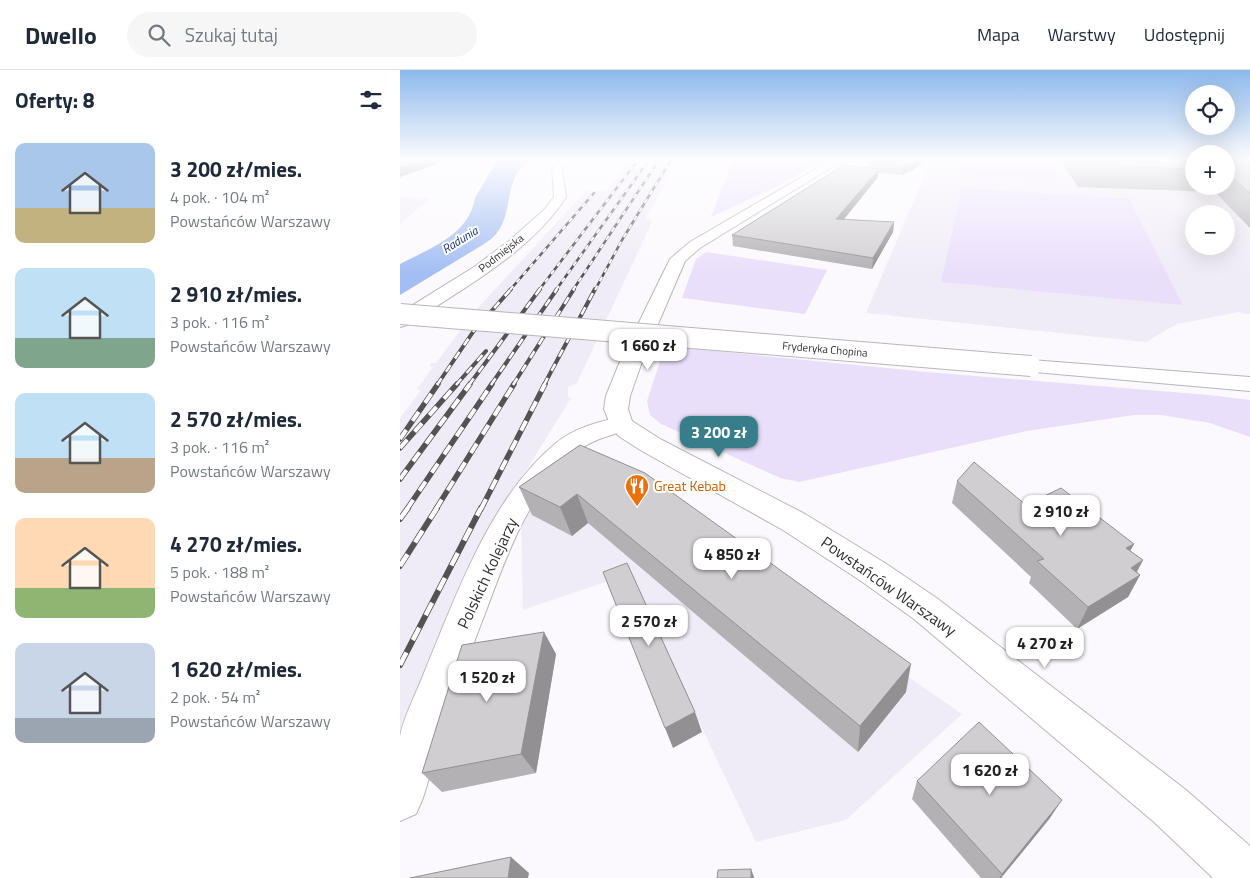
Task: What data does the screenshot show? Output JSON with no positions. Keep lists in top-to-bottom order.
{
  "streets": {
    "street": [
      "Podmiejska",
      "Fryderyka Chopina",
      "Polskich Kolejarzy",
      "Powstańców Warszawy"
    ]
  },
  "crossings": [
    ["Polskich Kolejarzy", "Powstańców Warszawy"]
  ],
  "water": ["Radunia"],
  "places": {
    "restaurant": ["Great Kebab"]
  },
  "page": {
    "header": "Dwello",
    "search": "Szukaj tutaj",
    "nav": ["Mapa", "Warstwy", "Udostępnij"],
    "heading": "Oferty: 8",
    "map_buttons": ["+", "−"],
    "list": [
      {
        "name": "3 200 zł/mies.",
        "note": "4 pok. · 104 m² · Powstańców Warszawy"
      },
      {
        "name": "2 910 zł/mies.",
        "note": "3 pok. · 116 m² · Powstańców Warszawy"
      },
      {
        "name": "2 570 zł/mies.",
        "note": "3 pok. · 116 m² · Powstańców Warszawy"
      },
      {
        "name": "4 270 zł/mies.",
        "note": "5 pok. · 188 m² · Powstańców Warszawy"
      },
      {
        "name": "1 620 zł/mies.",
        "note": "2 pok. · 54 m² · Powstańców Warszawy"
      }
    ],
    "price": [
      "1 660 zł",
      "3 200 zł",
      "2 910 zł",
      "4 850 zł",
      "2 570 zł",
      "4 270 zł",
      "1 520 zł",
      "1 620 zł"
    ]
  }
}
